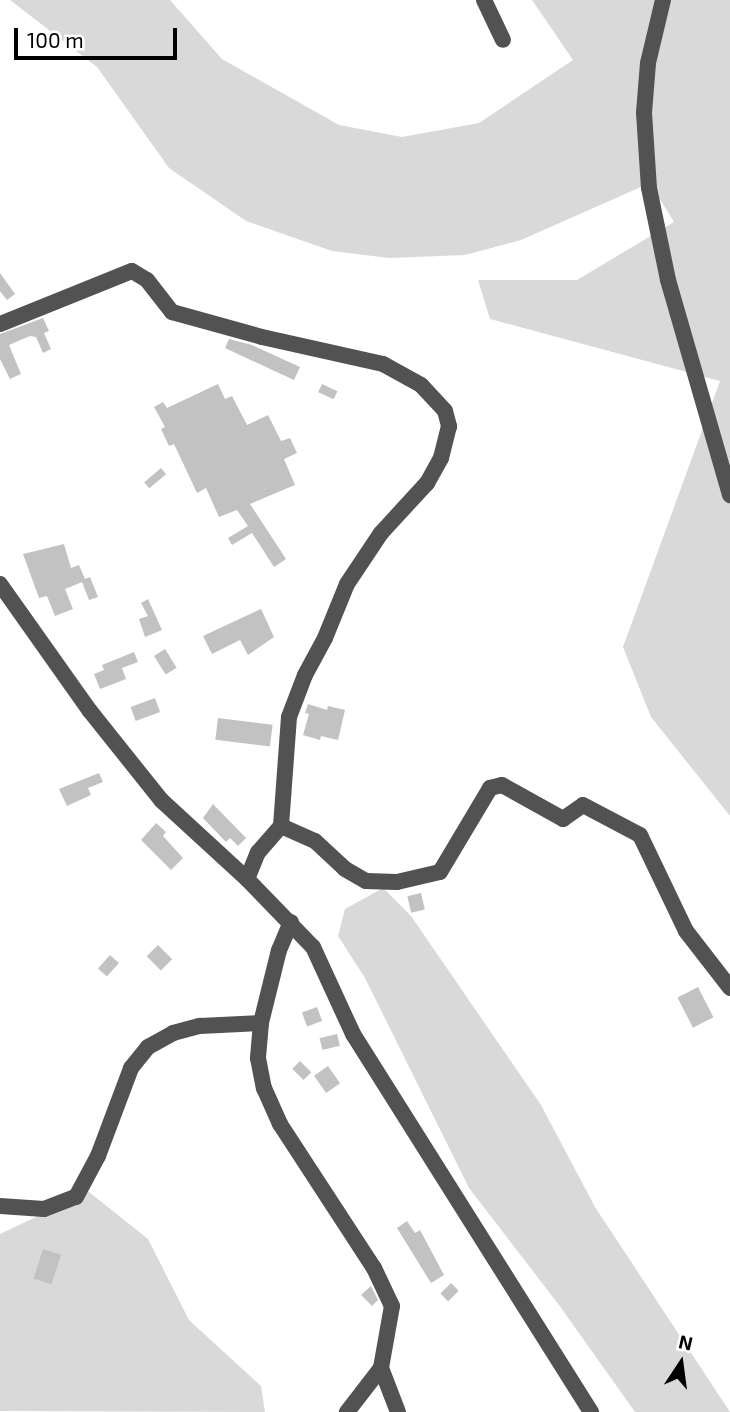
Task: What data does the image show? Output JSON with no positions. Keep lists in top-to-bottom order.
{
  "scale_bar": "100 m",
  "north": "top"
}
